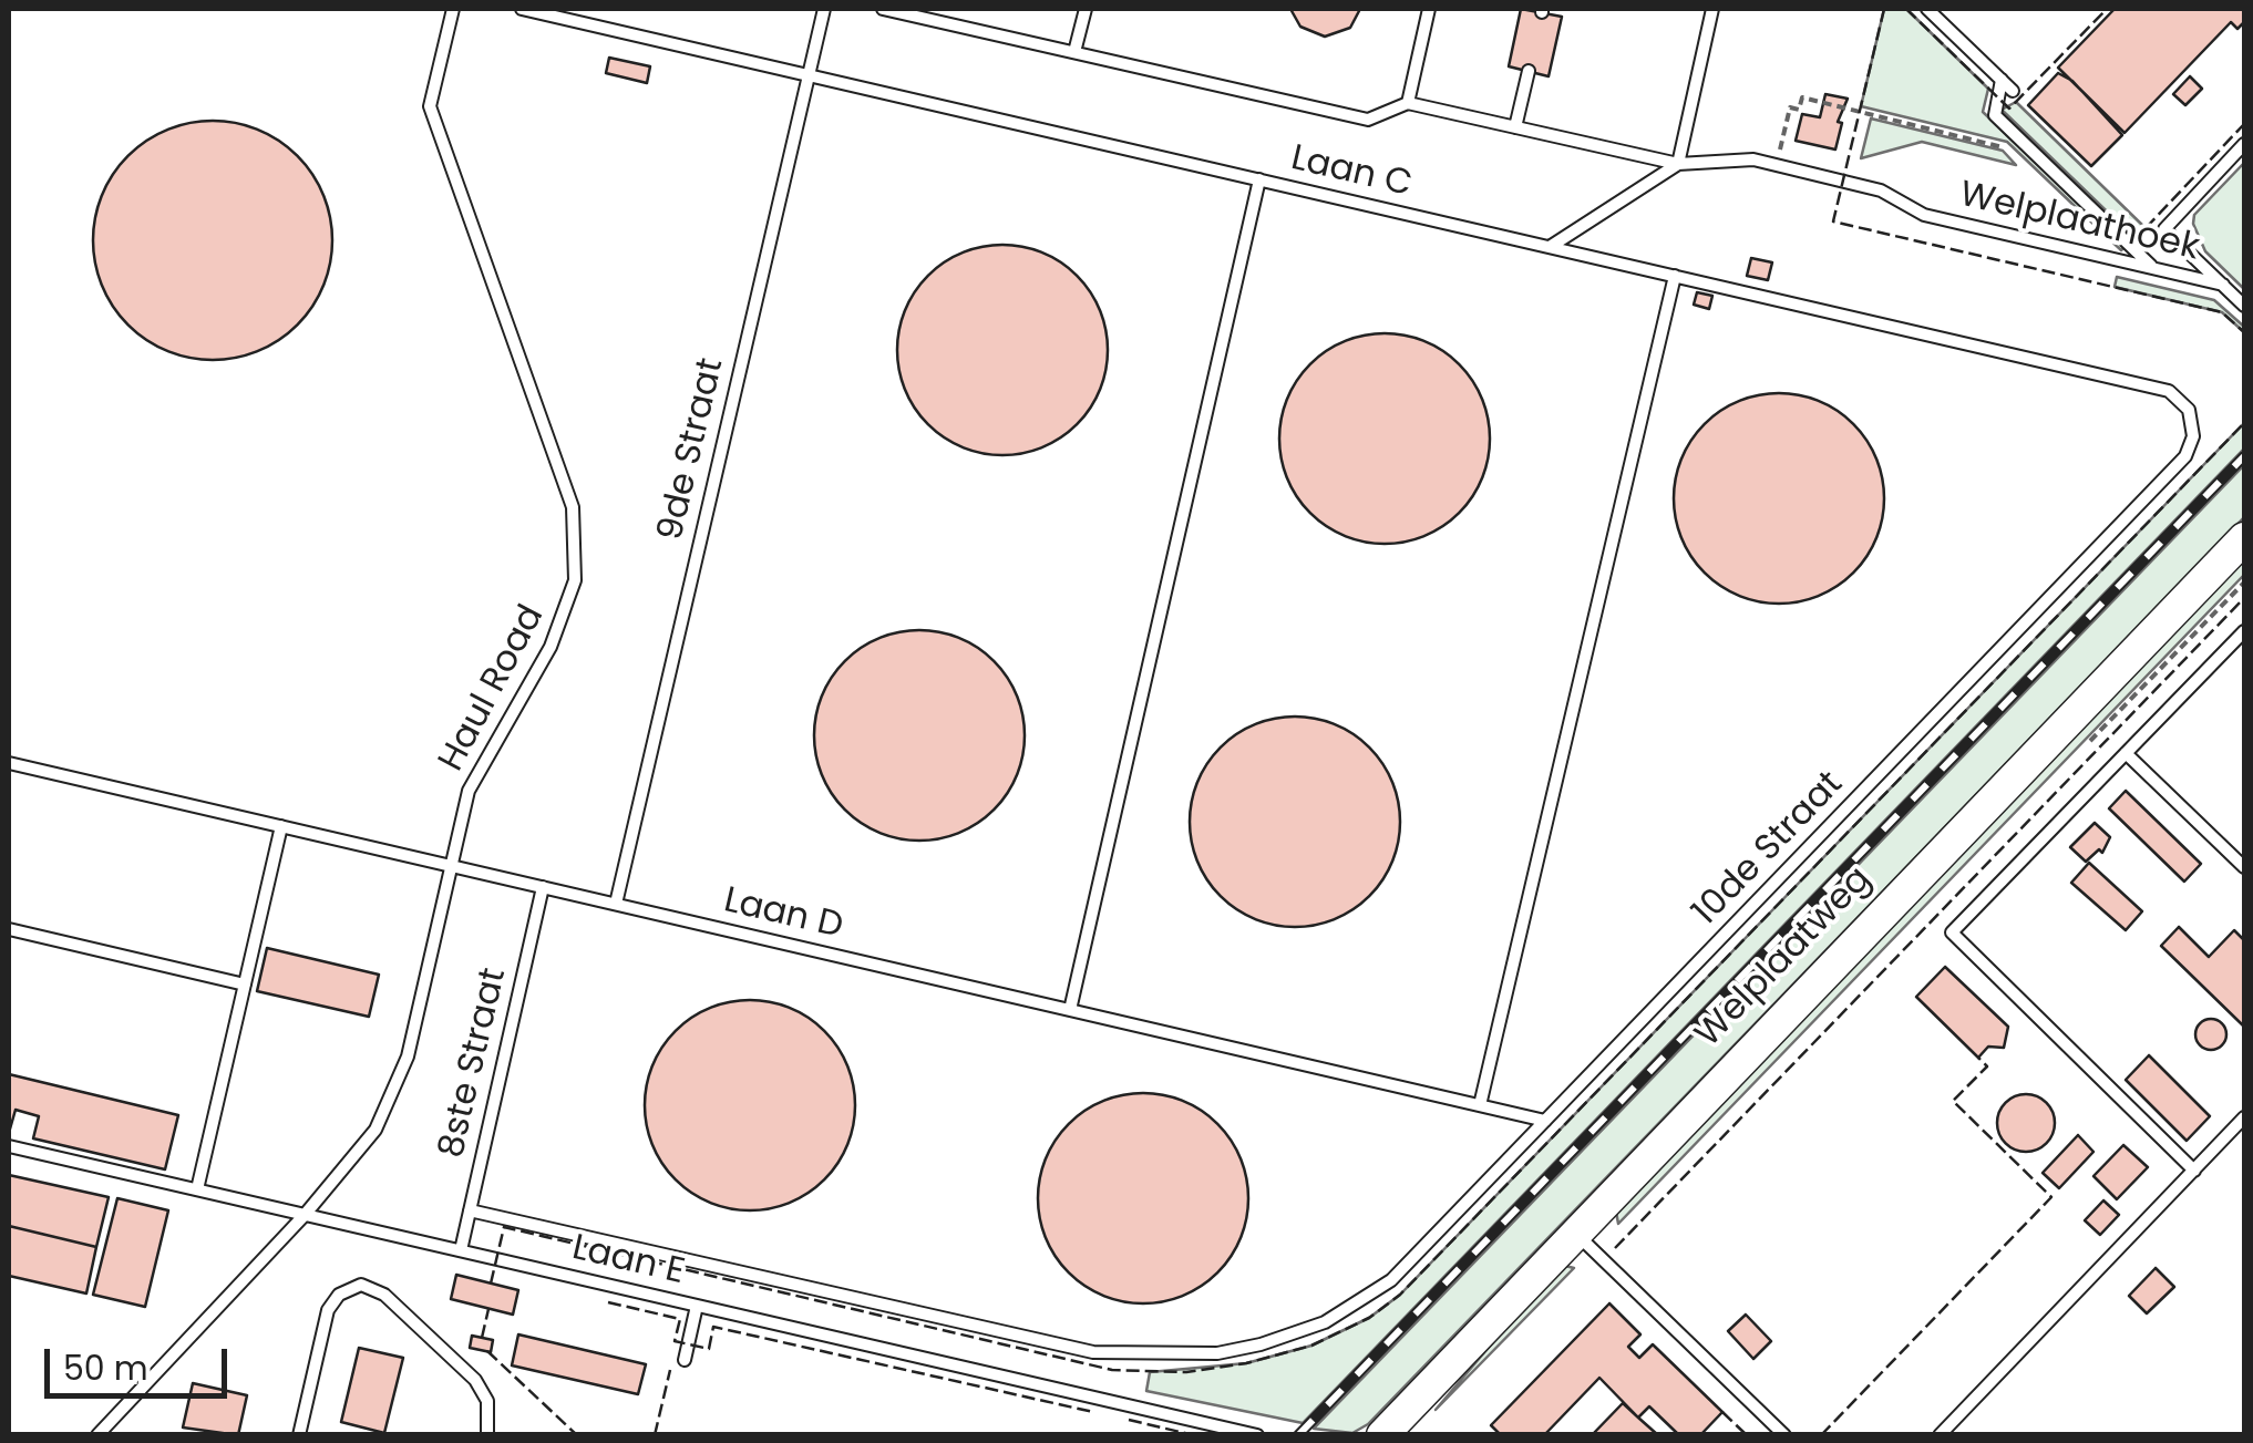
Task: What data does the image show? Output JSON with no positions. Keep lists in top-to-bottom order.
{
  "streets": {
    "street": ["Welplaatweg"],
    "lane": [
      "Laan C",
      "Welplaathoek",
      "9de Straat",
      "Haul Road",
      "10de Straat",
      "Laan D",
      "8ste Straat",
      "Laan E"
    ]
  },
  "crossings": [
    ["Laan C", "9de Straat"],
    ["Laan C", "10de Straat"],
    ["9de Straat", "Laan D"],
    ["Haul Road", "Laan D"],
    ["Haul Road", "Laan E"],
    ["10de Straat", "Laan D"],
    ["10de Straat", "8ste Straat"],
    ["Laan D", "8ste Straat"],
    ["8ste Straat", "Laan E"]
  ],
  "scale_bar": "50 m"
}
